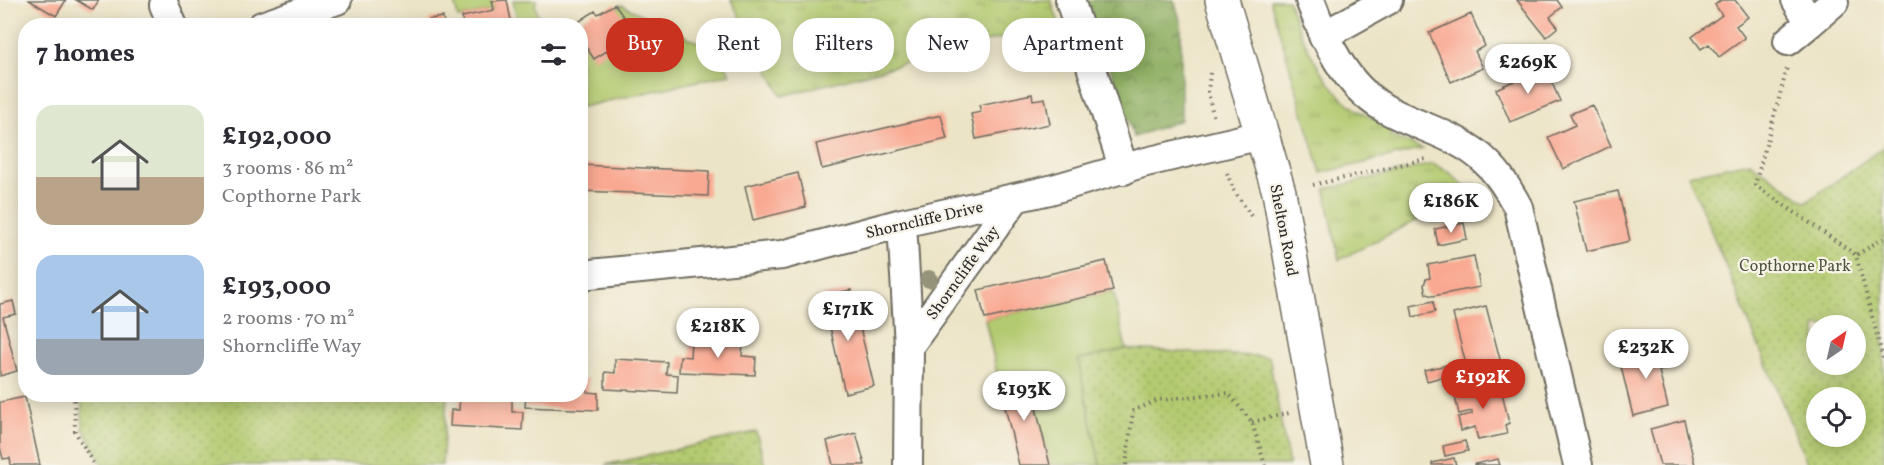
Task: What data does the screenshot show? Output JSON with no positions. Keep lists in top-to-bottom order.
{
  "streets": {
    "main road": ["Shelton Road"],
    "street": ["Shorncliffe Drive", "Shorncliffe Way"]
  },
  "crossings": [
    ["Shorncliffe Drive", "Shelton Road"],
    ["Shorncliffe Drive", "Shorncliffe Way"]
  ],
  "parks": ["Copthorne Park"],
  "north": "top right",
  "page": {
    "chip": [
      "Buy",
      "Rent",
      "Filters",
      "New",
      "Apartment"
    ],
    "heading": "7 homes",
    "price": [
      "£269K",
      "£186K",
      "£171K",
      "£218K",
      "£232K",
      "£192K",
      "£193K"
    ],
    "list": [
      {
        "name": "£192,000",
        "note": "3 rooms · 86 m² · Copthorne Park"
      },
      {
        "name": "£193,000",
        "note": "2 rooms · 70 m² · Shorncliffe Way"
      }
    ]
  }
}
